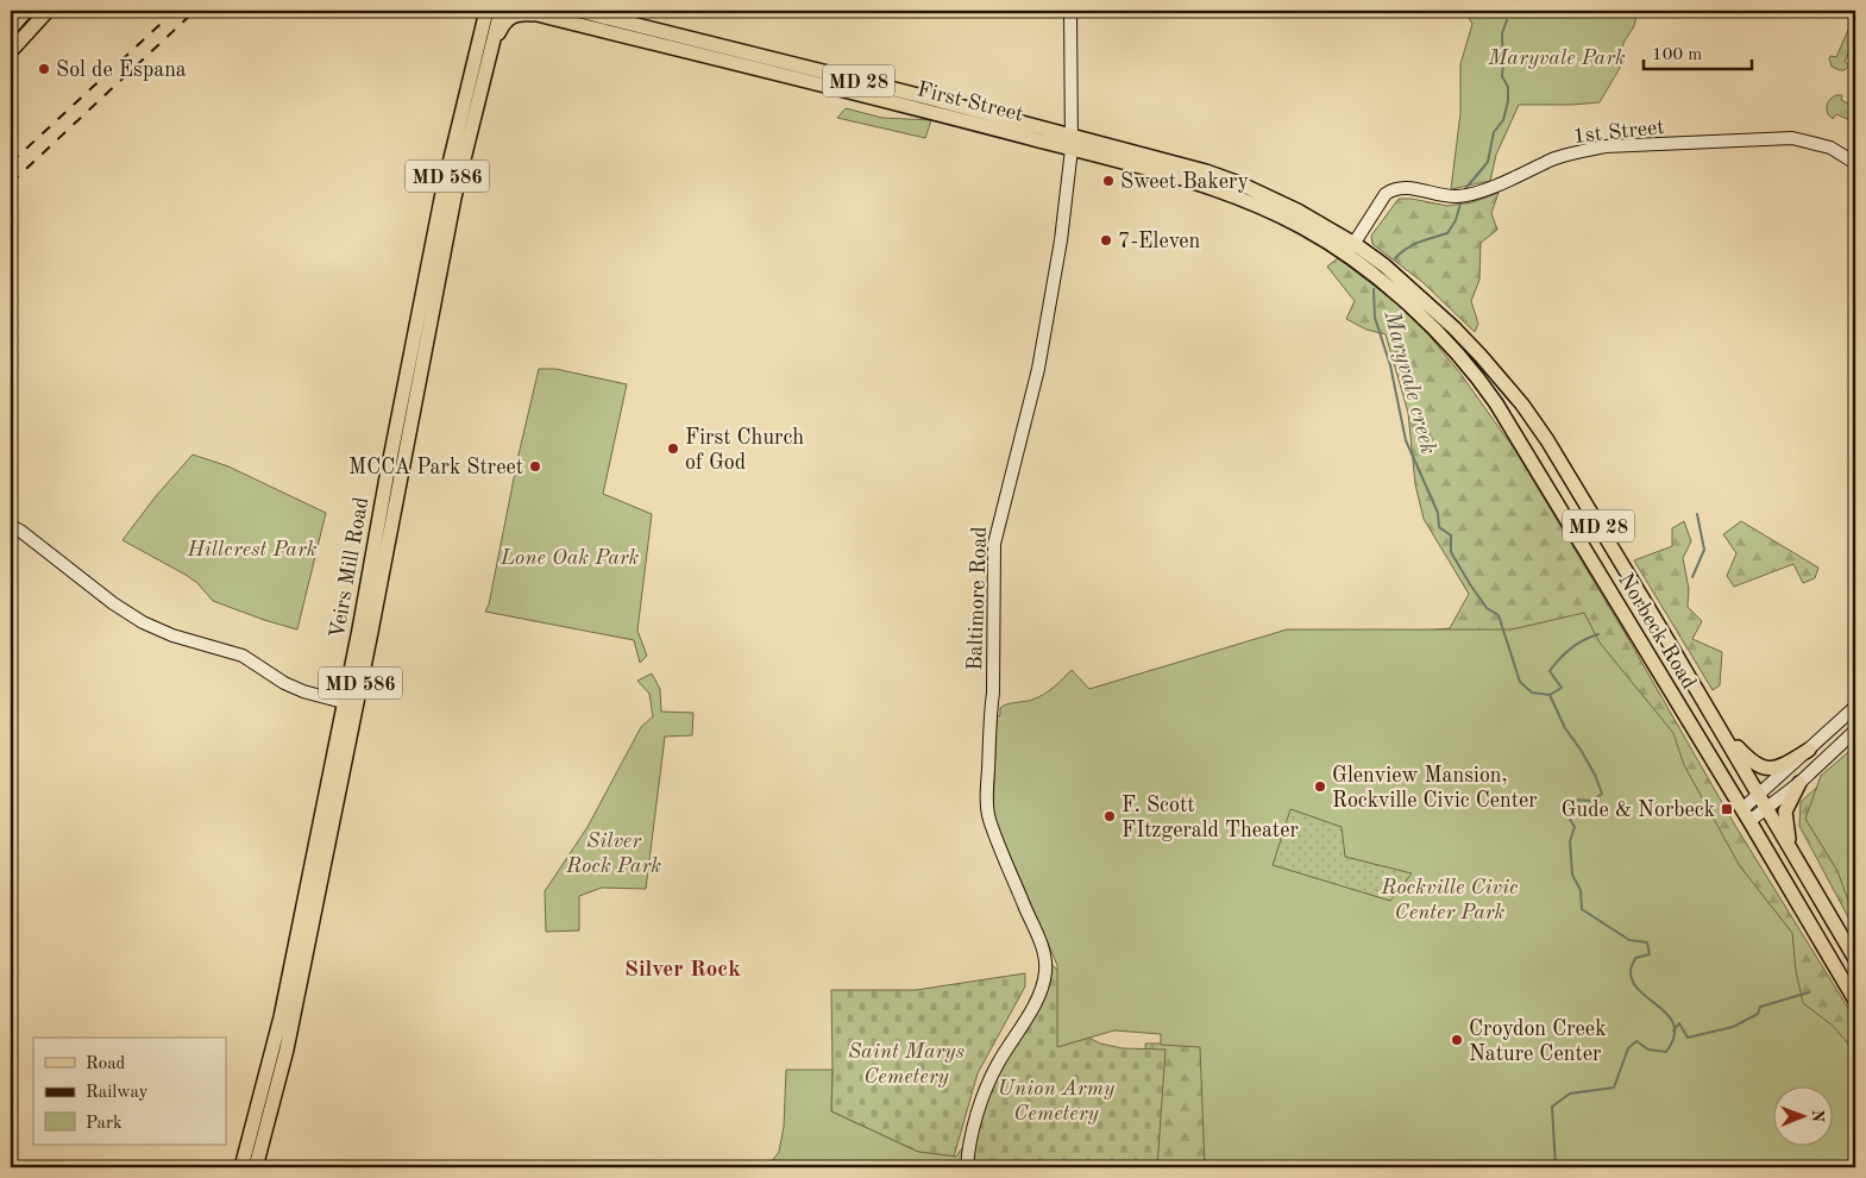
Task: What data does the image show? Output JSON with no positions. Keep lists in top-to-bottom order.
{
  "streets": {
    "main road": [
      "MD 28",
      "First Street",
      "MD 586",
      "Veirs Mill Road",
      "Norbeck Road"
    ],
    "street": ["1st Street", "Baltimore Road"]
  },
  "crossings": [
    ["First Street", "1st Street"],
    ["First Street", "Baltimore Road"],
    ["First Street", "Norbeck Road"],
    ["1st Street", "Norbeck Road"]
  ],
  "districts": ["Silver Rock"],
  "water": ["Maryvale creek"],
  "parks": [
    "Maryvale Park",
    "Hillcrest Park",
    "Lone Oak Park",
    "Silver Rock Park",
    "Rockville Civic Center Park",
    "Saint Marys Cemetery",
    "Union Army Cemetery"
  ],
  "places": {
    "other": [
      "Sol de Espana",
      "Sweet Bakery",
      "7-Eleven",
      "First Church of God",
      "MCCA Park Street",
      "Glenview Mansion, Rockville Civic Center",
      "F. Scott FItzgerald Theater",
      "Croydon Creek Nature Center"
    ],
    "transit": ["Gude & Norbeck"]
  },
  "legend": ["Road", "Railway", "Park"],
  "scale_bar": "100 m",
  "north": "right"
}
